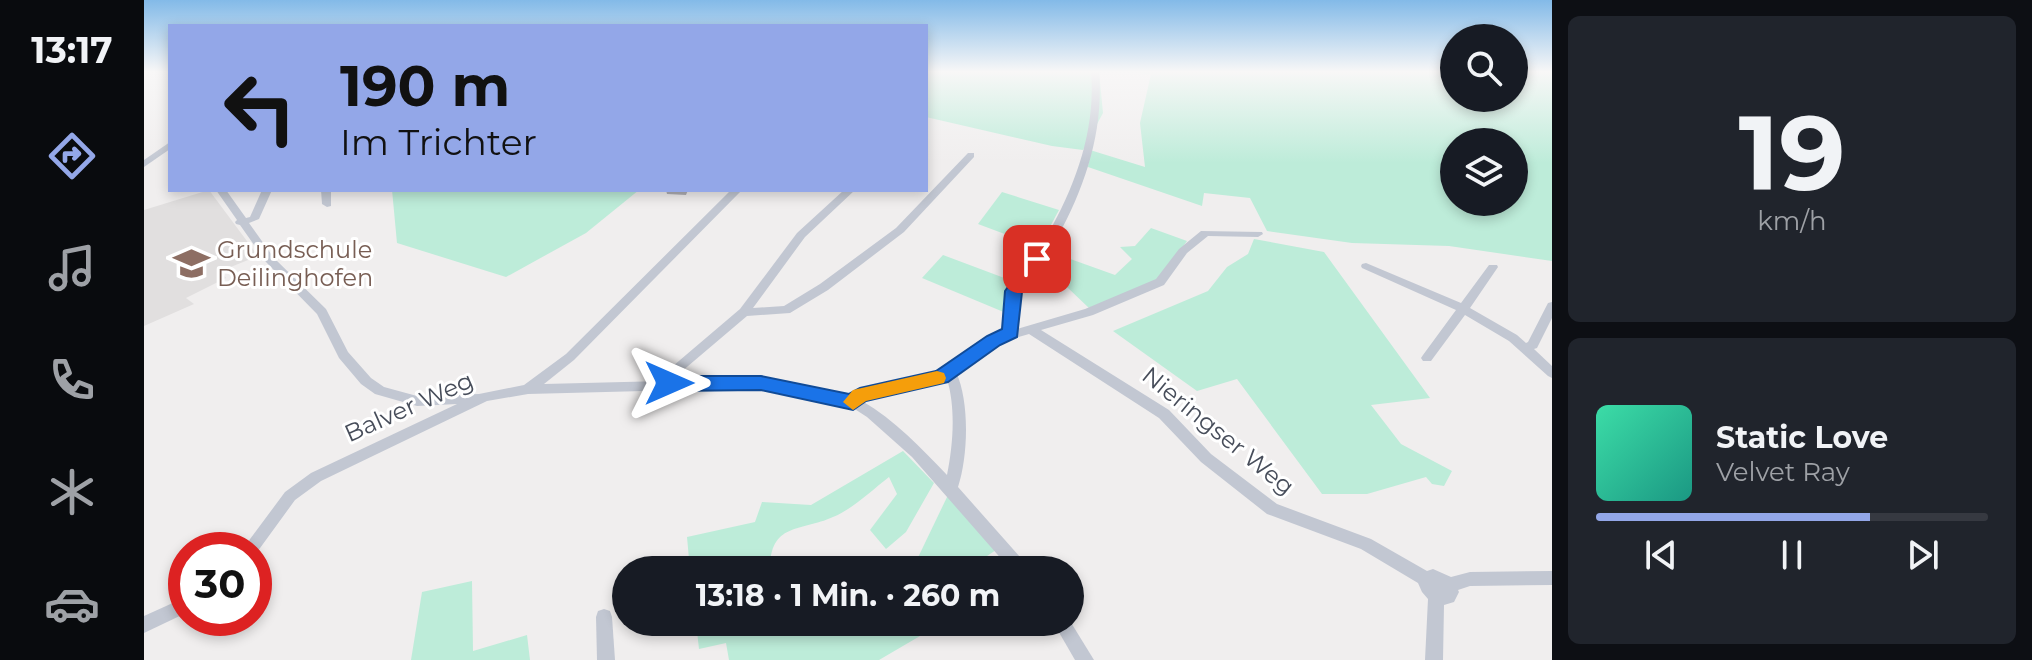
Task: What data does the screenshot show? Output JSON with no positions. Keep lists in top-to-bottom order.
{
  "streets": {
    "street": ["Balver Weg", "Nieringser Weg"]
  },
  "places": {
    "school or university": ["Grundschule Deilinghofen"]
  },
  "page": {
    "tabs": "13:17",
    "tile": ["19", "km/h"],
    "turn": ["190 m", "Im Trichter"],
    "song": ["Static Love", "Velvet Ray"],
    "limit": "30",
    "trip": "13:18 · 1 Min. · 260 m"
  }
}
